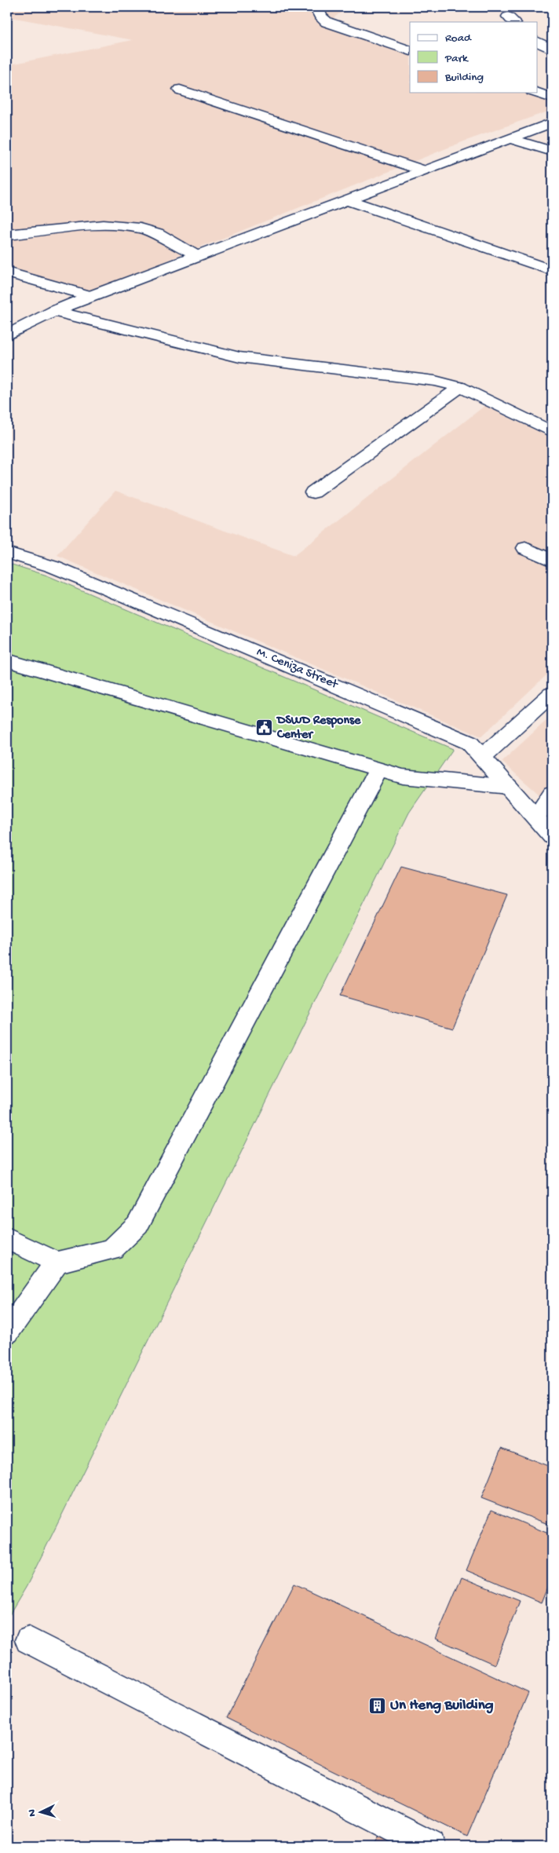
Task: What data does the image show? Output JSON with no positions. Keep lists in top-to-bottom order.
{
  "streets": {
    "street": ["M. Ceniza Street"]
  },
  "places": {
    "public building": ["DSWD Response Center"],
    "building": ["Un Heng Building"]
  },
  "legend": ["Road", "Park", "Building"],
  "north": "left"
}
